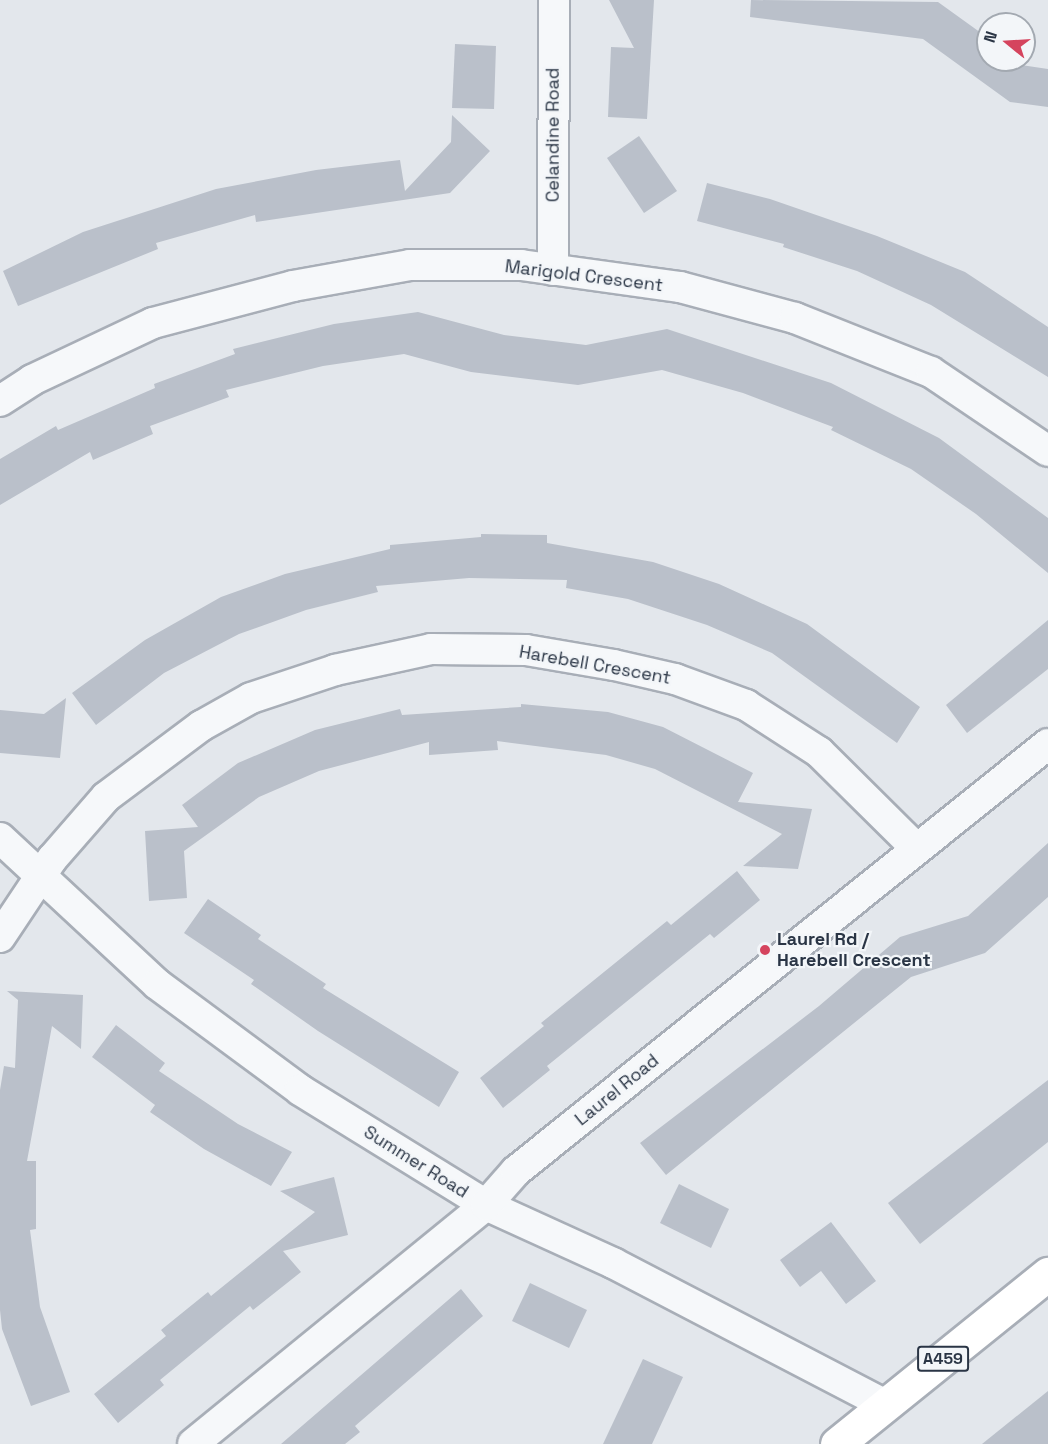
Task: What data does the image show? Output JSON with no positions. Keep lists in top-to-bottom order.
{
  "streets": {
    "main road": ["A459"],
    "street": [
      "Celandine Road",
      "Marigold Crescent",
      "Harebell Crescent",
      "Laurel Road",
      "Summer Road"
    ]
  },
  "crossings": [
    ["Celandine Road", "Marigold Crescent"],
    ["Harebell Crescent", "Laurel Road"],
    ["Harebell Crescent", "Summer Road"],
    ["Laurel Road", "Summer Road"],
    ["Summer Road", "A459"]
  ],
  "places": ["Laurel Rd / Harebell Crescent"],
  "north": "left"
}
